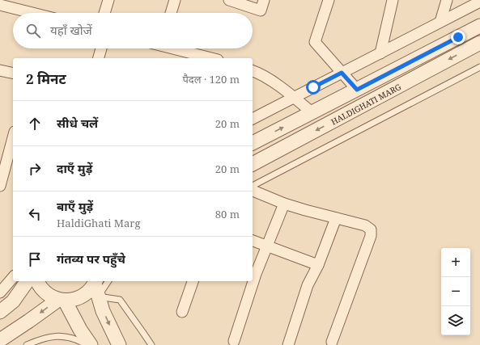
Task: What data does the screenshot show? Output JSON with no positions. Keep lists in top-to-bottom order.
{
  "streets": {
    "street": ["HALDIGHATI MARG"]
  },
  "page": {
    "search": "यहाँ खोजें",
    "heading": ["2 मिनट", "पैदल · 120 m"],
    "list": [
      ["सीधे चलें", "20 m"],
      ["दाएँ मुड़ें", "20 m"],
      ["बाएँ मुड़ें", "HaldiGhati Marg", "80 m"],
      "गंतव्य पर पहुँचे"
    ],
    "map_buttons": ["+", "−"]
  }
}
